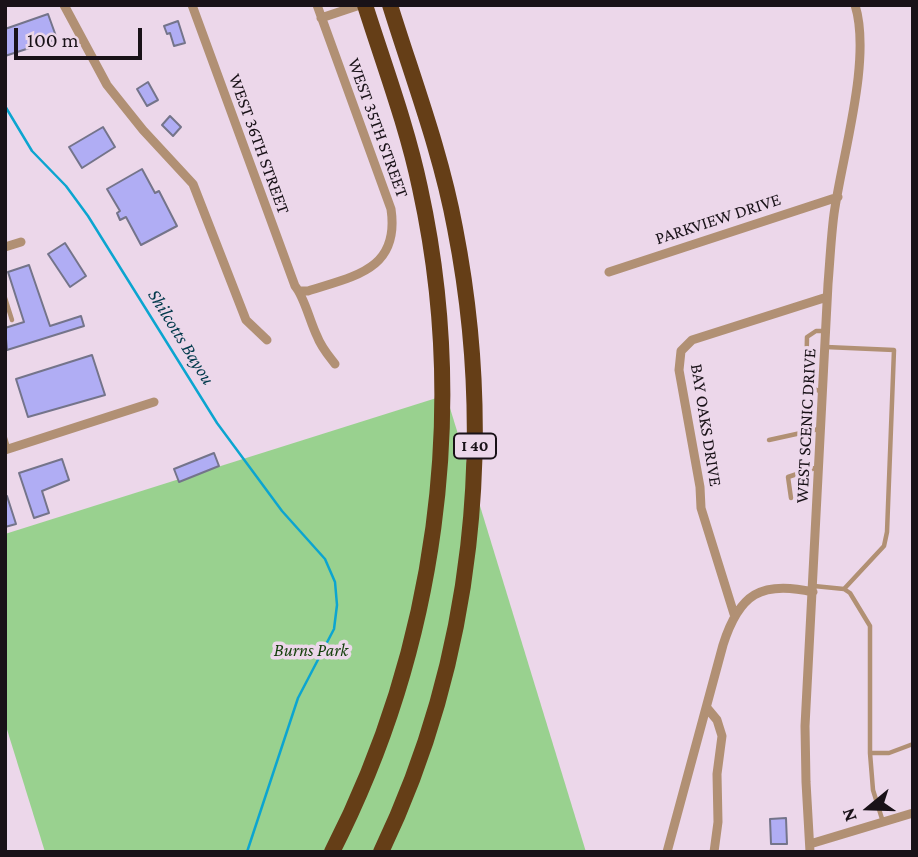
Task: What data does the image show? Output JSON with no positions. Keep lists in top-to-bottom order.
{
  "streets": {
    "highway": ["I 40"],
    "street": [
      "WEST 35TH STREET",
      "WEST 36TH STREET",
      "PARKVIEW DRIVE",
      "BAY OAKS DRIVE",
      "WEST SCENIC DRIVE"
    ]
  },
  "crossings": [
    ["WEST 35TH STREET", "WEST 36TH STREET"],
    ["PARKVIEW DRIVE", "WEST SCENIC DRIVE"],
    ["BAY OAKS DRIVE", "WEST SCENIC DRIVE"]
  ],
  "water": ["Shilcotts Bayou"],
  "parks": ["Burns Park"],
  "scale_bar": "100 m",
  "north": "left"
}
